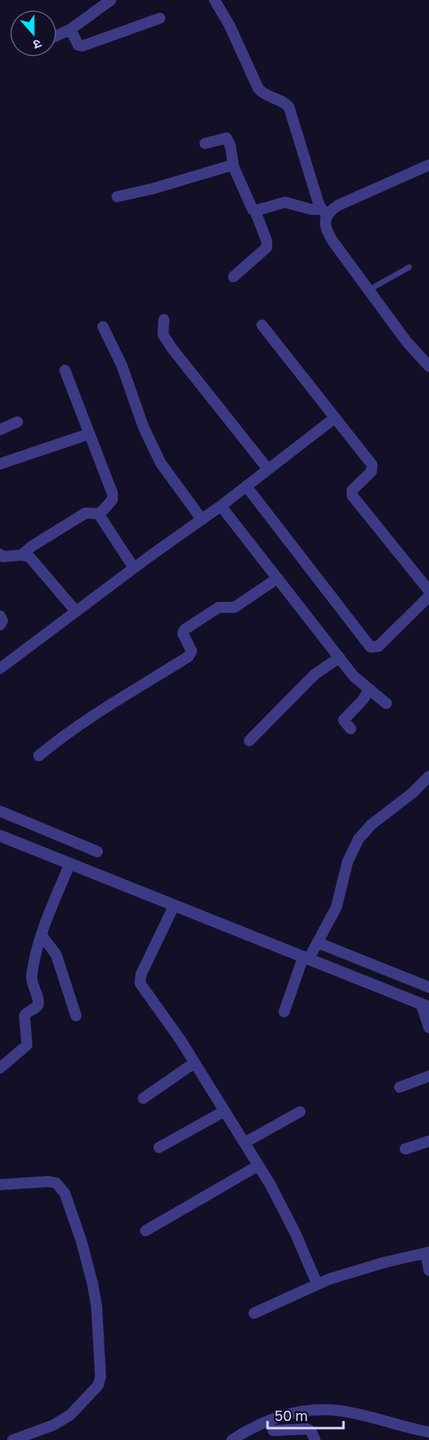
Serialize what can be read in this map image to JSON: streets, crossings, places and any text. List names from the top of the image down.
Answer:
{
  "scale_bar": "50 m",
  "north": "bottom"
}
